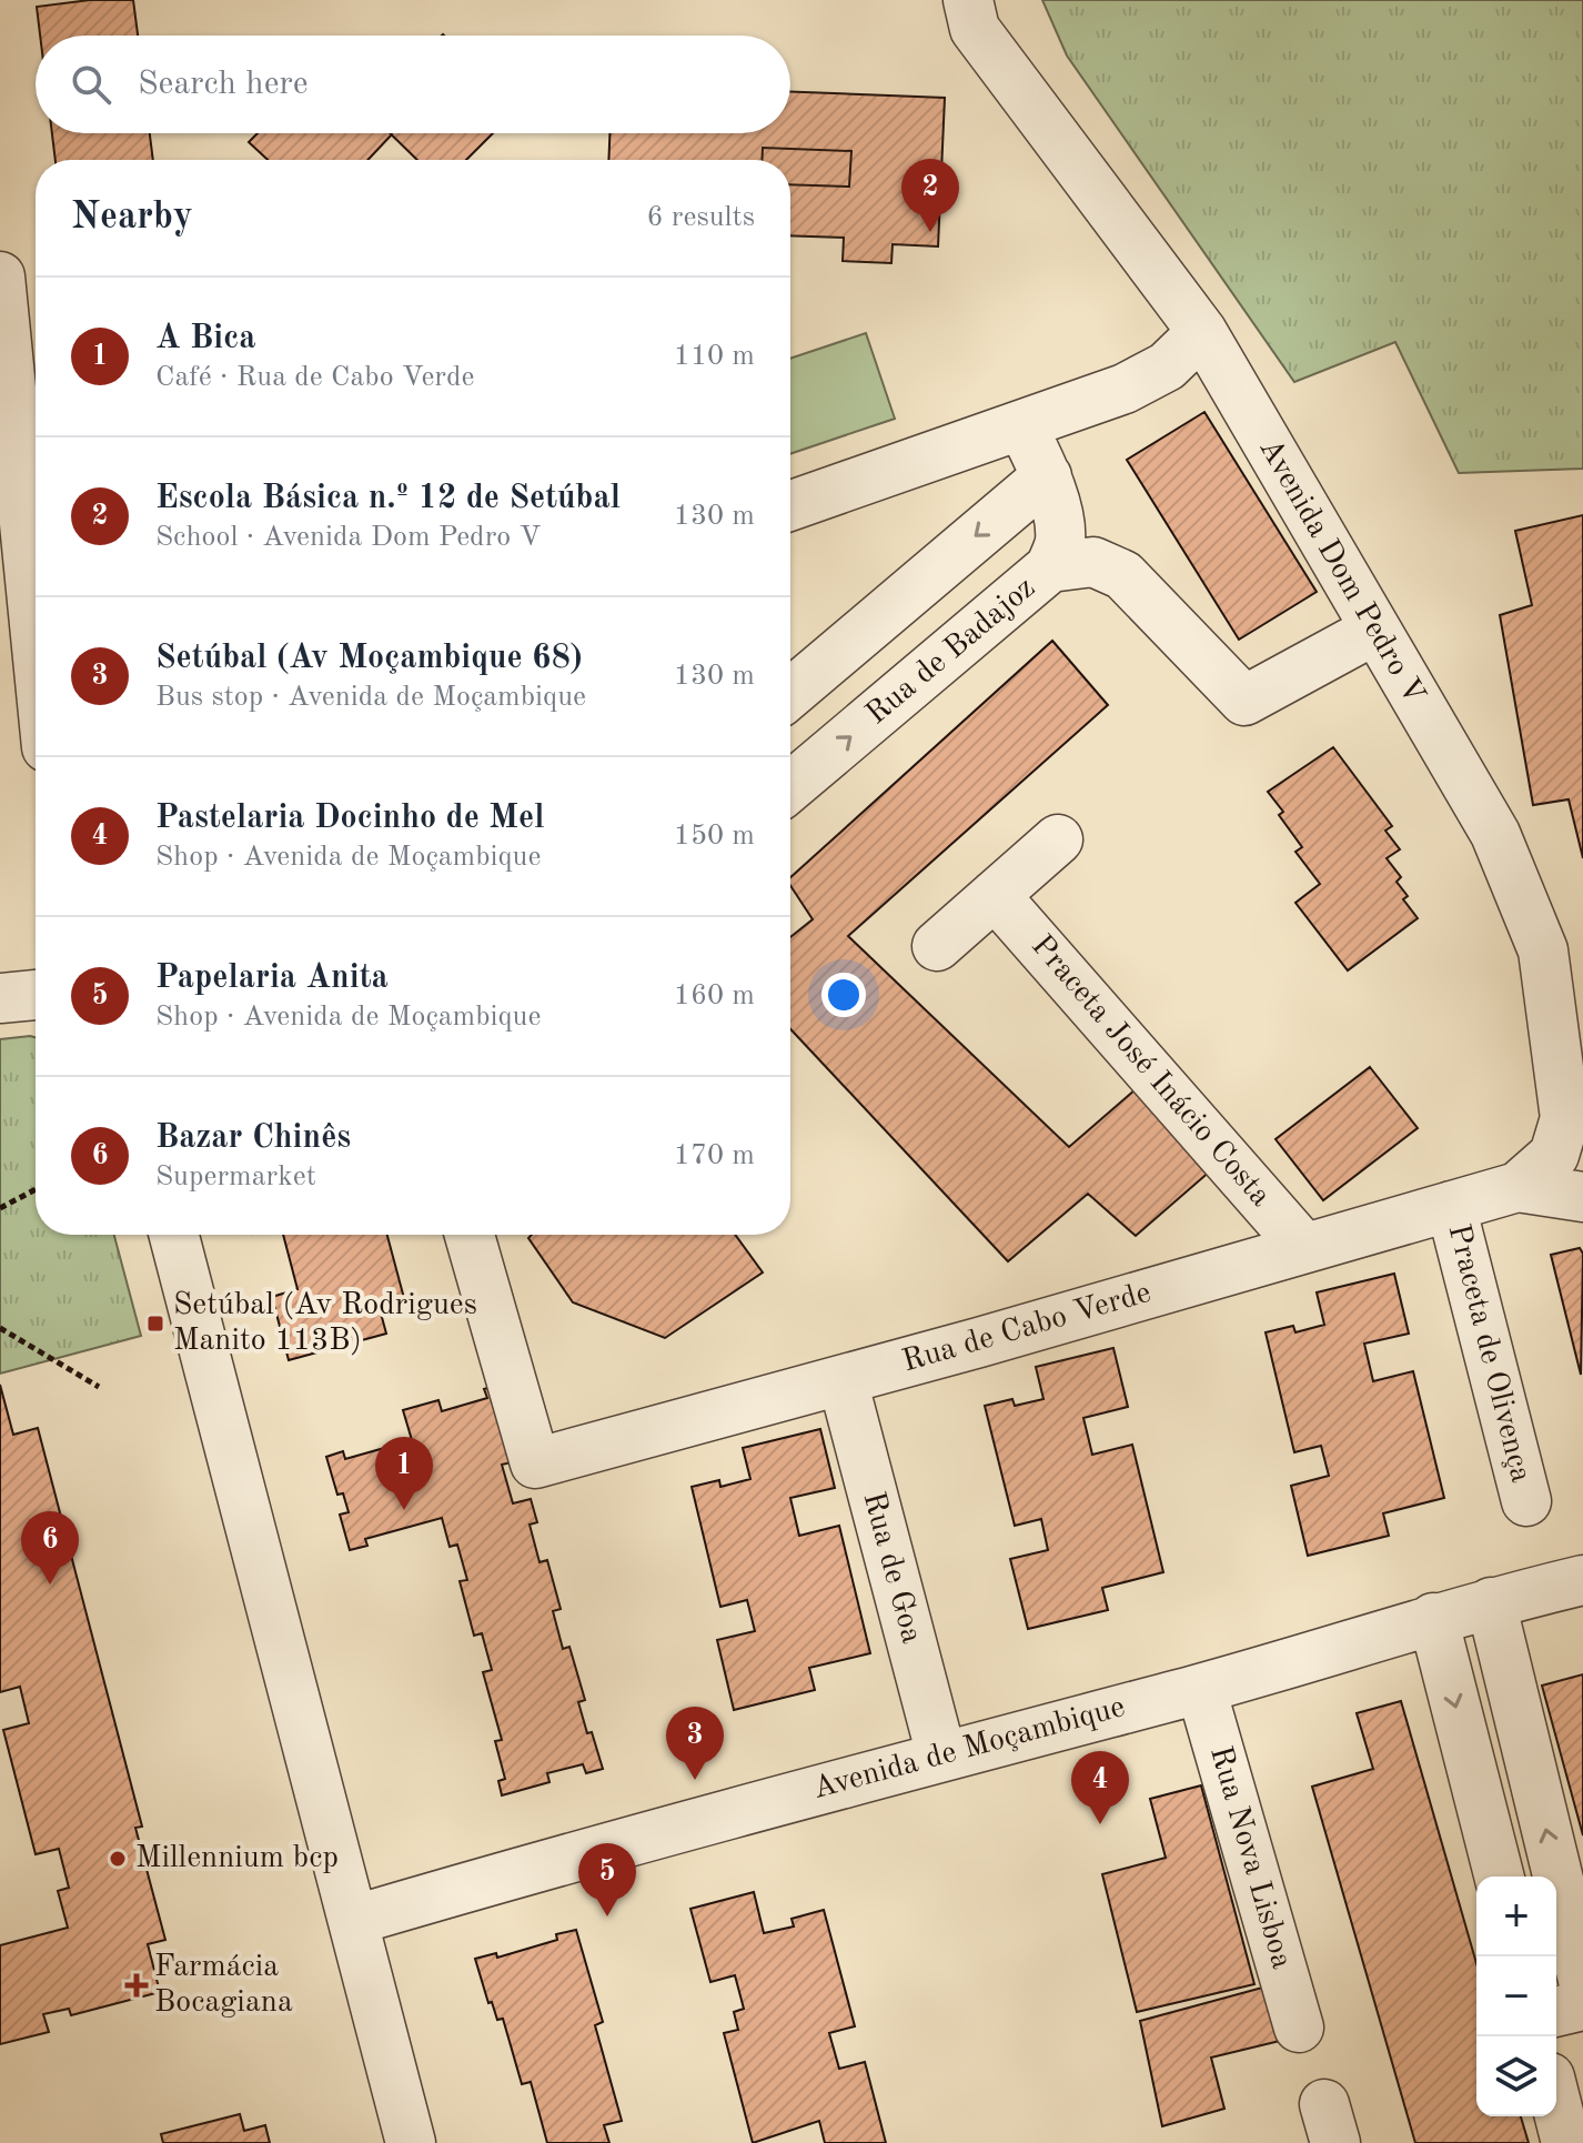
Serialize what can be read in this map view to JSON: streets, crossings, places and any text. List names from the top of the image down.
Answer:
{
  "streets": {
    "street": [
      "Avenida Dom Pedro V",
      "Rua de Badajoz",
      "Praceta José Inácio Costa",
      "Rua de Cabo Verde",
      "Praceta de Olivença",
      "Rua de Goa",
      "Avenida de Moçambique",
      "Rua Nova Lisboa"
    ]
  },
  "crossings": [
    ["Avenida Dom Pedro V", "Rua de Cabo Verde"],
    ["Praceta José Inácio Costa", "Rua de Cabo Verde"],
    ["Rua de Cabo Verde", "Praceta de Olivença"],
    ["Rua de Cabo Verde", "Rua de Goa"],
    ["Rua de Goa", "Avenida de Moçambique"],
    ["Avenida de Moçambique", "Rua Nova Lisboa"]
  ],
  "places": {
    "transit": ["Setúbal (Av Rodrigues Manito 113B)"],
    "other": ["Millennium bcp"],
    "health": ["Farmácia Bocagiana"]
  },
  "page": {
    "search": "Search here",
    "pins": [
      "2",
      "1",
      "6",
      "3",
      "4",
      "5"
    ],
    "heading": ["Nearby", "6 results"],
    "list": [
      {
        "mark": "1",
        "name": "A Bica",
        "note": "Café · Rua de Cabo Verde",
        "value": "110 m"
      },
      {
        "mark": "2",
        "name": "Escola Básica n.º 12 de Setúbal",
        "note": "School · Avenida Dom Pedro V",
        "value": "130 m"
      },
      {
        "mark": "3",
        "name": "Setúbal (Av Moçambique 68)",
        "note": "Bus stop · Avenida de Moçambique",
        "value": "130 m"
      },
      {
        "mark": "4",
        "name": "Pastelaria Docinho de Mel",
        "note": "Shop · Avenida de Moçambique",
        "value": "150 m"
      },
      {
        "mark": "5",
        "name": "Papelaria Anita",
        "note": "Shop · Avenida de Moçambique",
        "value": "160 m"
      },
      {
        "mark": "6",
        "name": "Bazar Chinês",
        "note": "Supermarket",
        "value": "170 m"
      }
    ],
    "map_buttons": ["+", "−"]
  }
}
